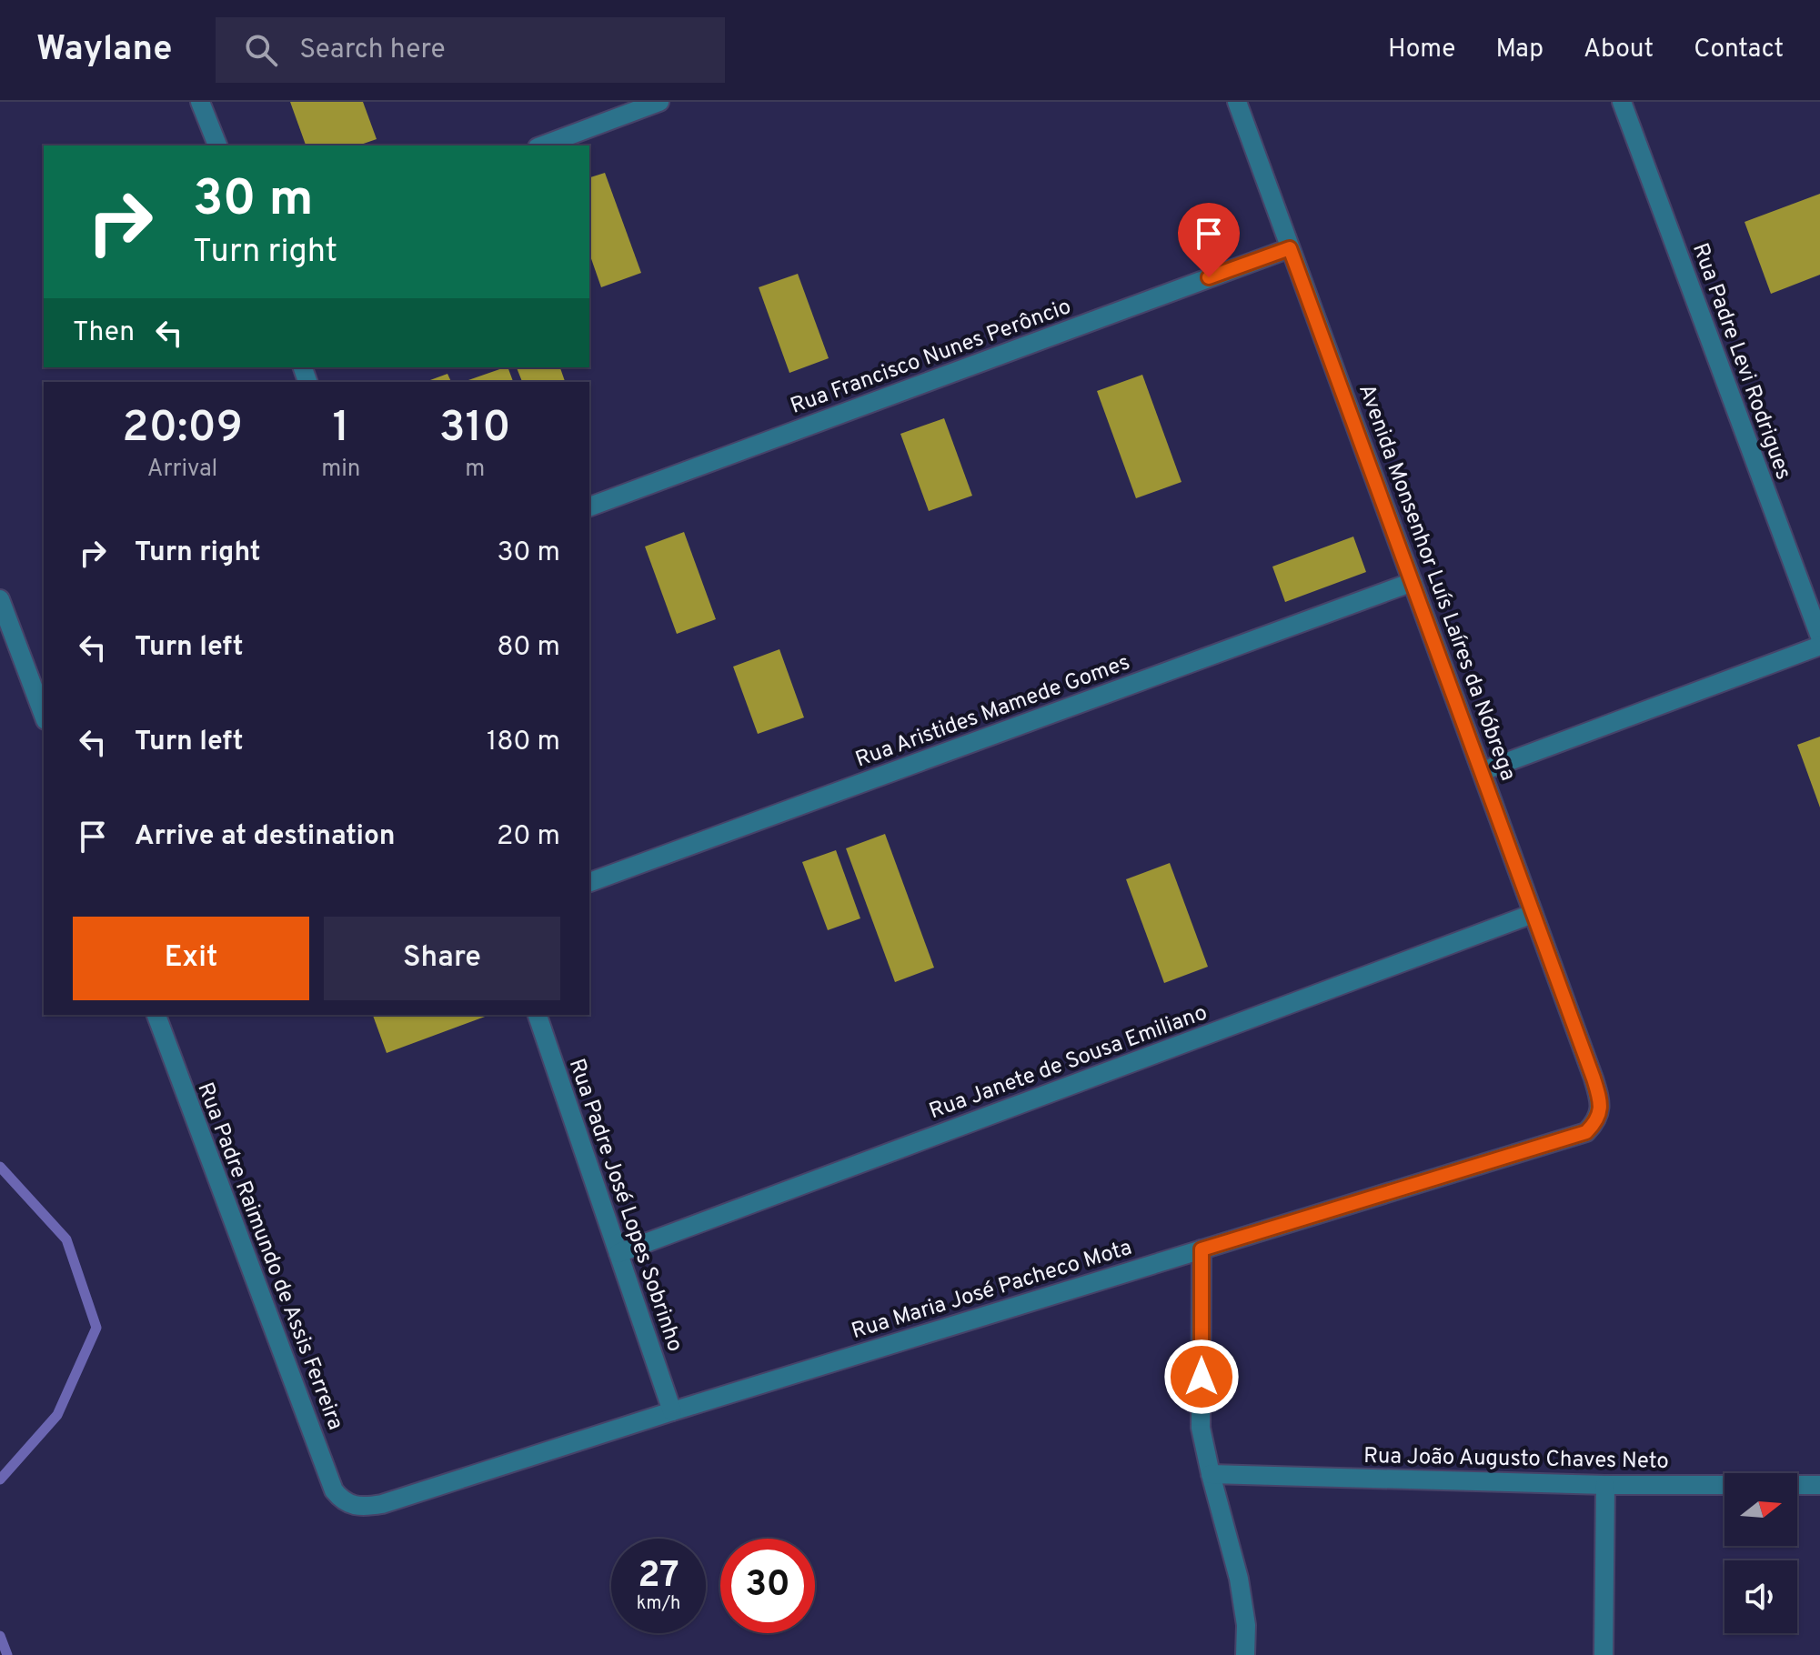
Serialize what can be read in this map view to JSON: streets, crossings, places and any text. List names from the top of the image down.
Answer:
{
  "streets": {
    "street": [
      "Rua Francisco Nunes Perôncio",
      "Rua Padre Levi Rodrigues",
      "Avenida Monsenhor Luís Laíres da Nóbrega",
      "Rua Aristides Mamede Gomes",
      "Rua Janete de Sousa Emiliano",
      "Rua Padre José Lopes Sobrinho",
      "Rua Padre Raimundo de Assis Ferreira",
      "Rua Maria José Pacheco Mota",
      "Rua João Augusto Chaves Neto"
    ]
  },
  "crossings": [
    ["Rua Francisco Nunes Perôncio", "Avenida Monsenhor Luís Laíres da Nóbrega"],
    ["Avenida Monsenhor Luís Laíres da Nóbrega", "Rua Aristides Mamede Gomes"],
    ["Avenida Monsenhor Luís Laíres da Nóbrega", "Rua Janete de Sousa Emiliano"],
    ["Avenida Monsenhor Luís Laíres da Nóbrega", "Rua Maria José Pacheco Mota"],
    ["Rua Janete de Sousa Emiliano", "Rua Padre José Lopes Sobrinho"],
    ["Rua Padre José Lopes Sobrinho", "Rua Maria José Pacheco Mota"],
    ["Rua Padre Raimundo de Assis Ferreira", "Rua Maria José Pacheco Mota"]
  ],
  "north": "right",
  "page": {
    "header": "Waylane",
    "search": "Search here",
    "nav": [
      "Home",
      "Map",
      "About",
      "Contact"
    ],
    "turn": ["30 m", "Turn right"],
    "then": "Then",
    "eta": [
      "20:09",
      "Arrival",
      "1",
      "min",
      "310",
      "m"
    ],
    "list": [
      {
        "name": "Turn right",
        "value": "30 m"
      },
      {
        "name": "Turn left",
        "value": "80 m"
      },
      {
        "name": "Turn left",
        "value": "180 m"
      },
      {
        "name": "Arrive at destination",
        "value": "20 m"
      }
    ],
    "buttons": ["Exit", "Share"],
    "speed": "27 km/h",
    "limit": "30"
  }
}
